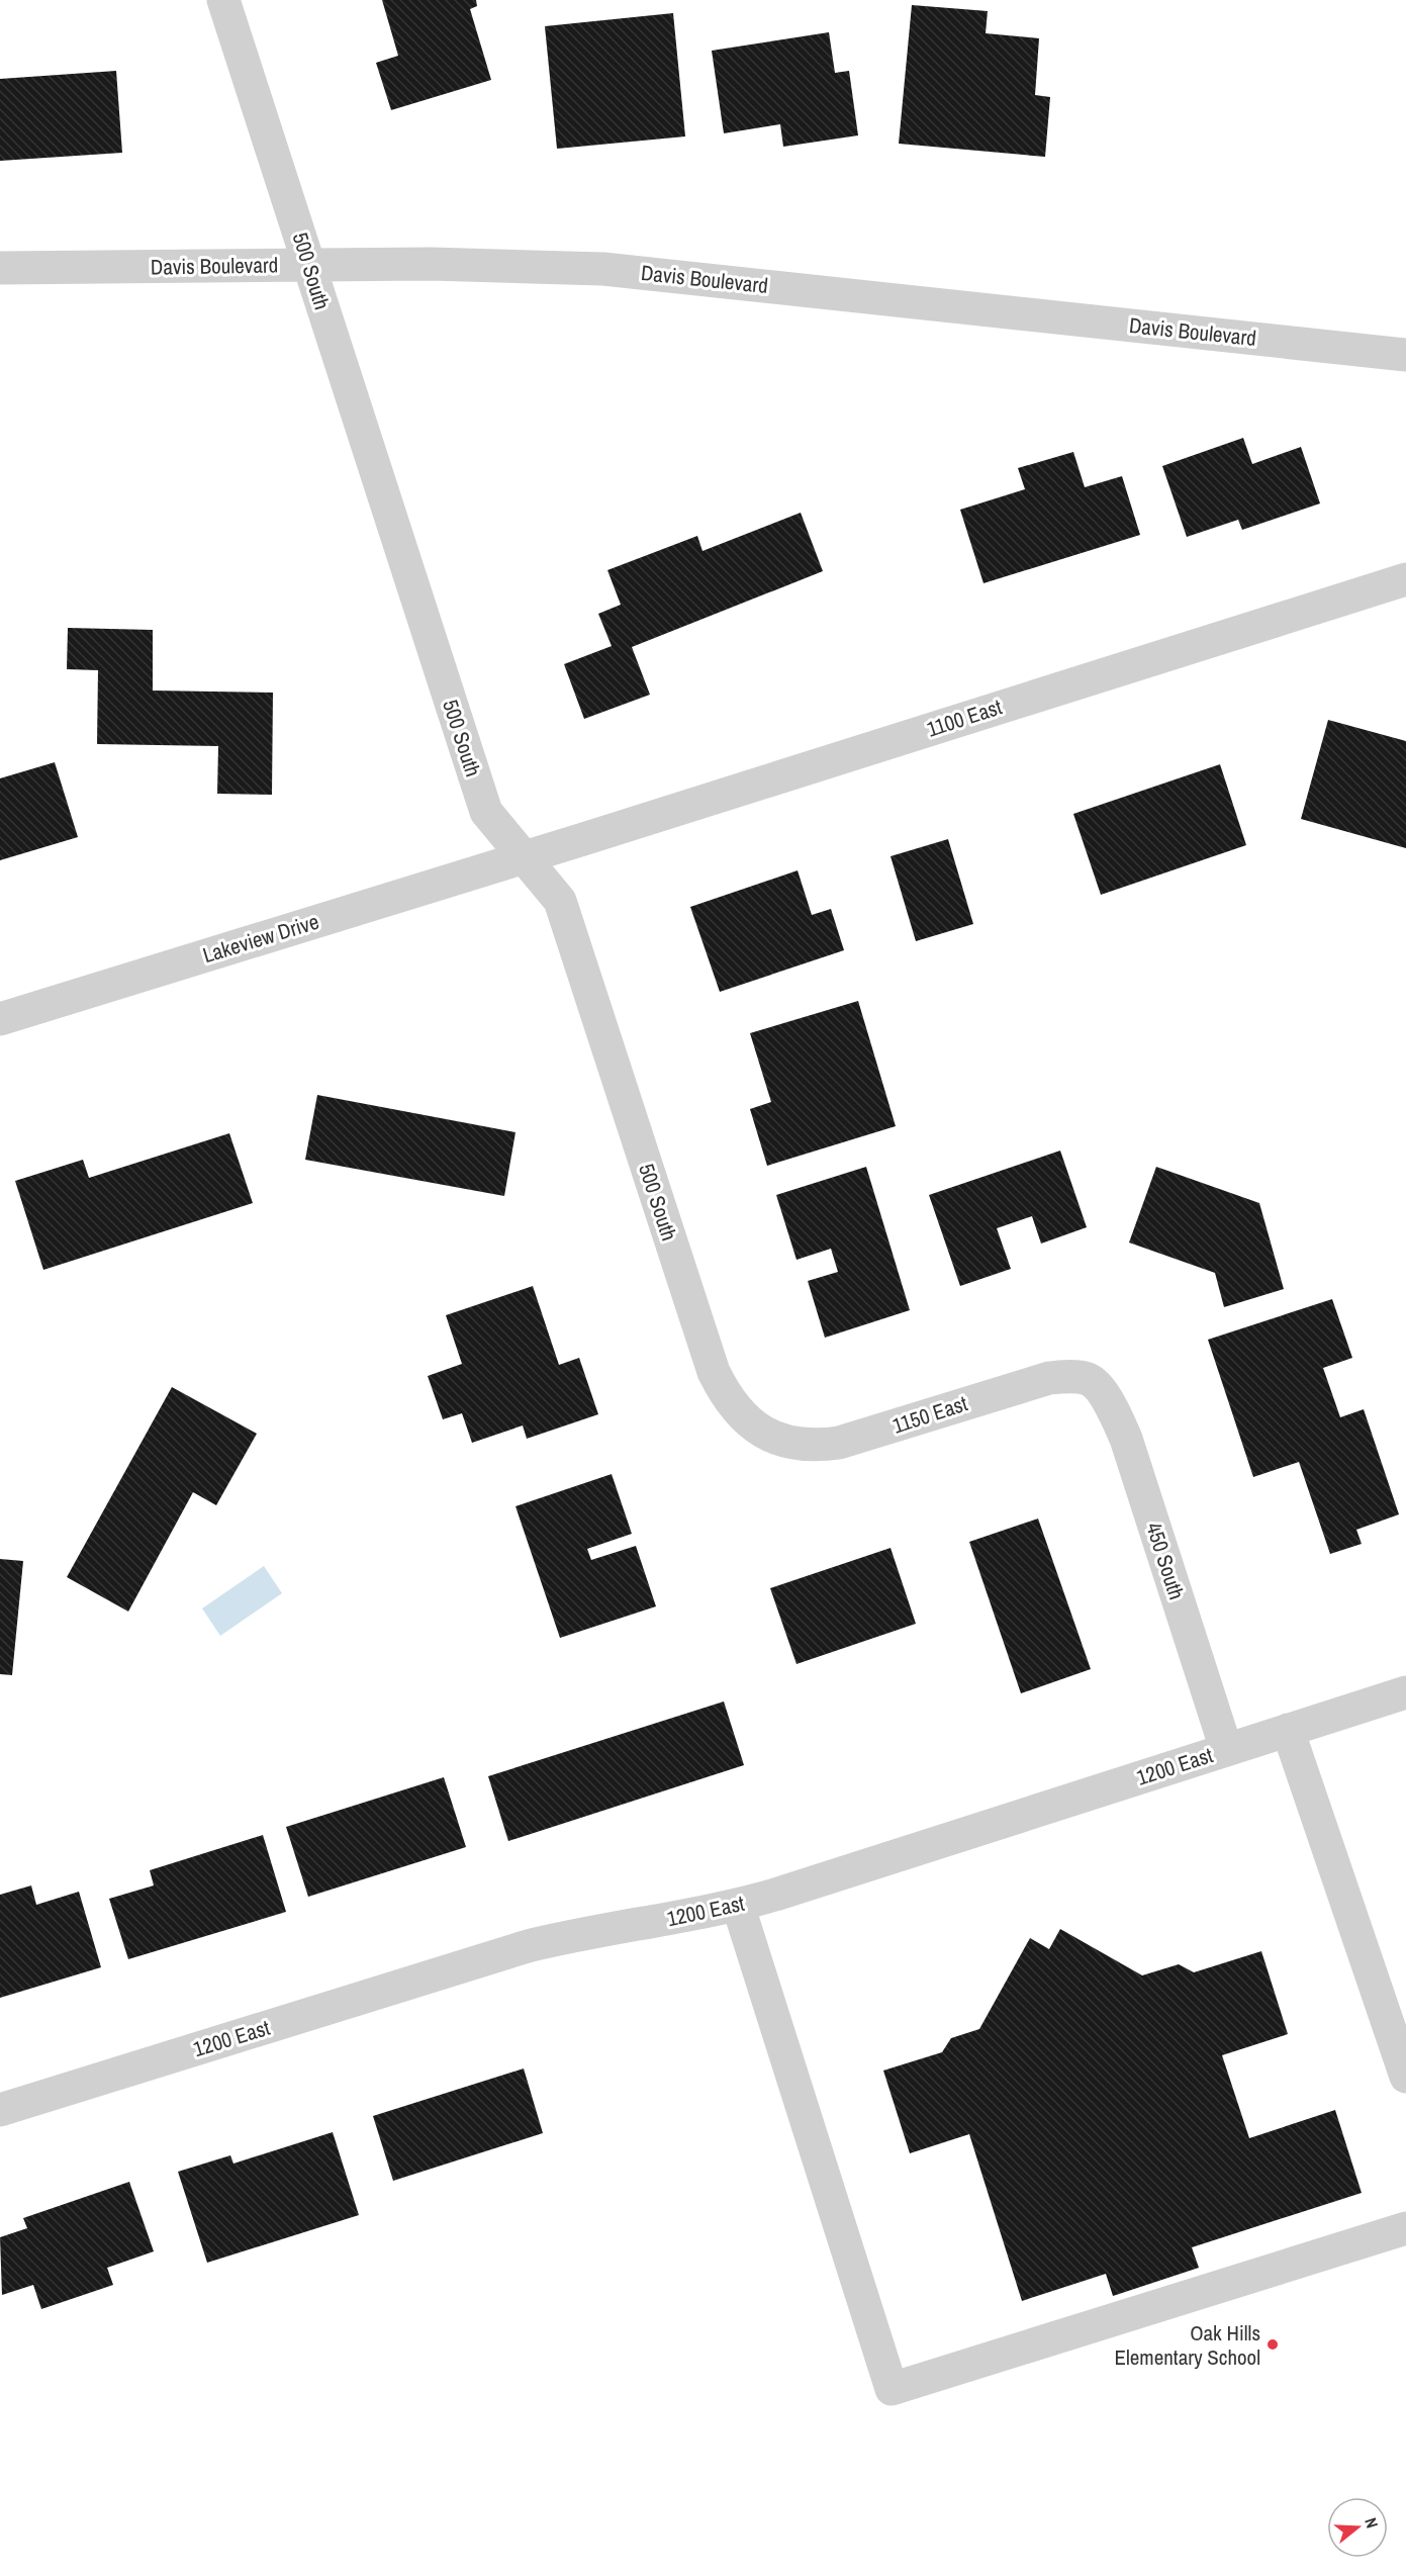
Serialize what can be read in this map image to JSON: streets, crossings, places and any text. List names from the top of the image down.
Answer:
{
  "streets": {
    "street": [
      "Davis Boulevard",
      "500 South",
      "1100 East",
      "Lakeview Drive",
      "1150 East",
      "450 South",
      "1200 East"
    ]
  },
  "crossings": [
    ["Davis Boulevard", "500 South"],
    ["500 South", "1100 East"],
    ["500 South", "Lakeview Drive"],
    ["500 South", "1150 East"],
    ["1100 East", "Lakeview Drive"],
    ["1150 East", "450 South"],
    ["450 South", "1200 East"]
  ],
  "places": ["Oak Hills Elementary School"],
  "north": "right"
}
